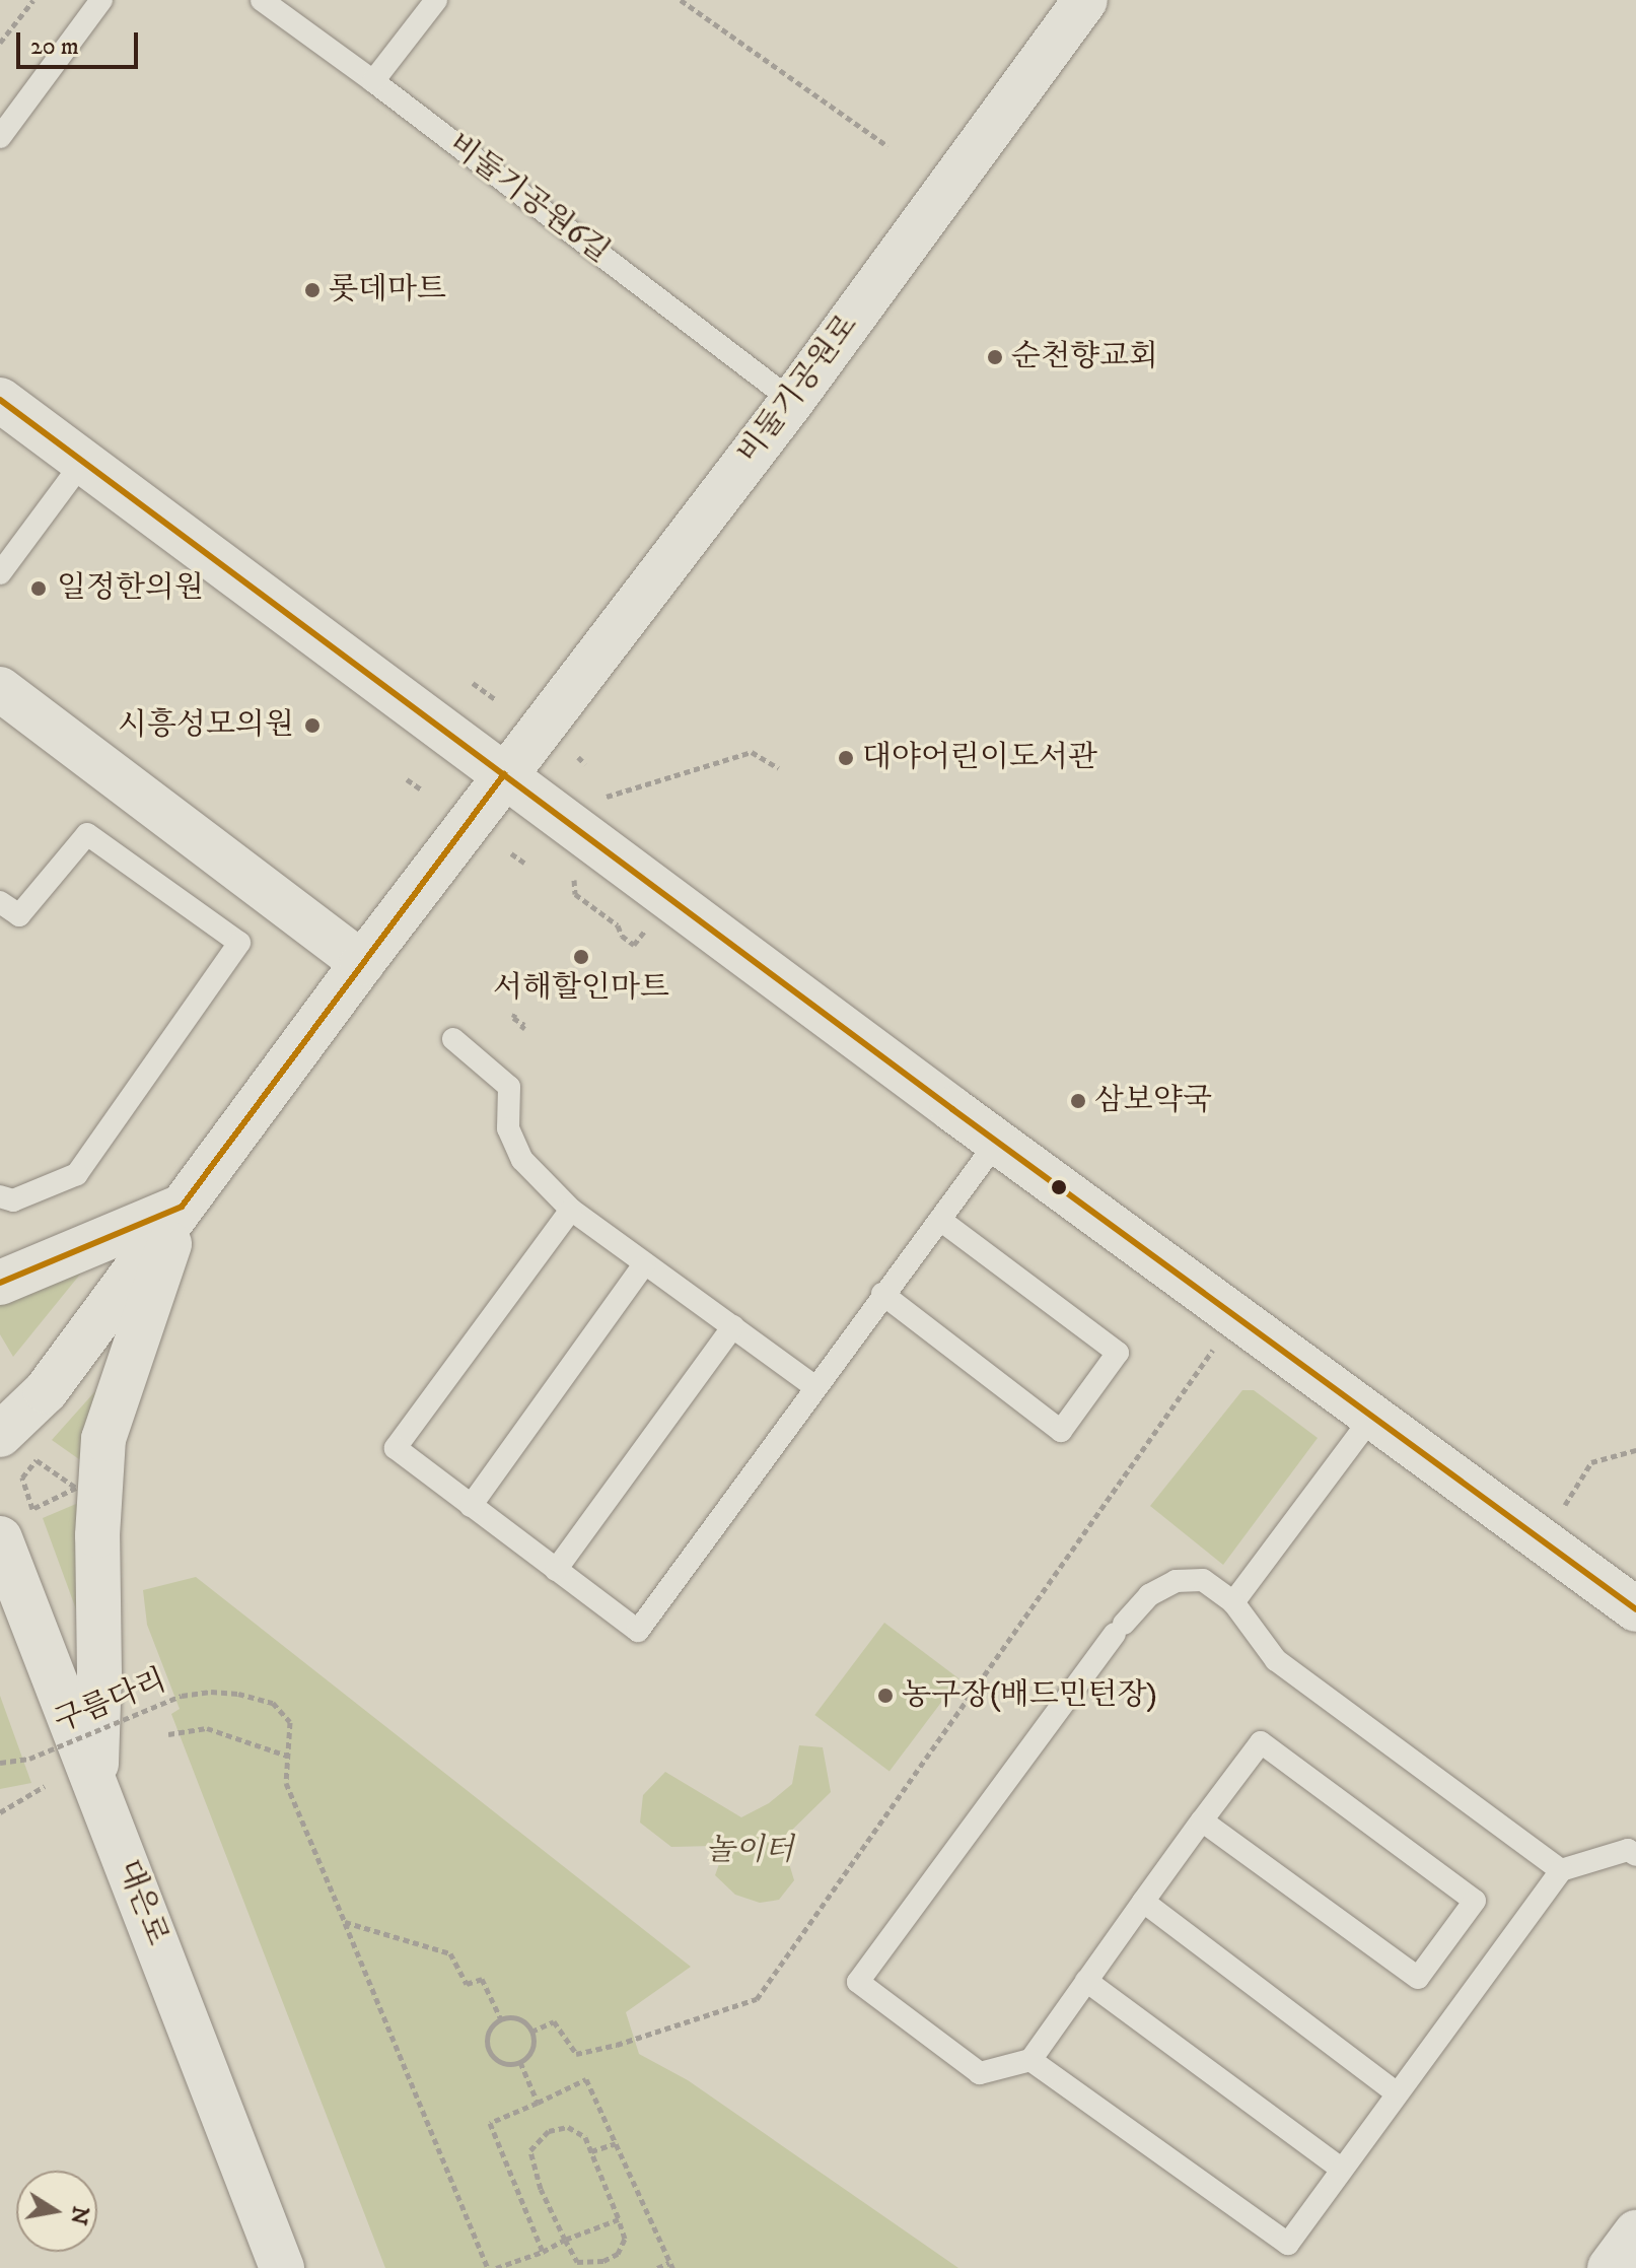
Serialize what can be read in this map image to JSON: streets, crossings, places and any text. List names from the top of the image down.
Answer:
{
  "streets": {
    "street": ["비둘기공원로", "대은로"],
    "lane": ["비둘기공원6길"],
    "path": ["구름다리"]
  },
  "crossings": [
    ["비둘기공원6길", "비둘기공원로"]
  ],
  "parks": ["놀이터"],
  "places": [
    "롯데마트",
    "순천향교회",
    "일정한의원",
    "시흥성모의원",
    "대야어린이도서관",
    "서해할인마트",
    "삼보약국",
    "농구장(배드민턴장)"
  ],
  "scale_bar": "20 m",
  "north": "right"
}
